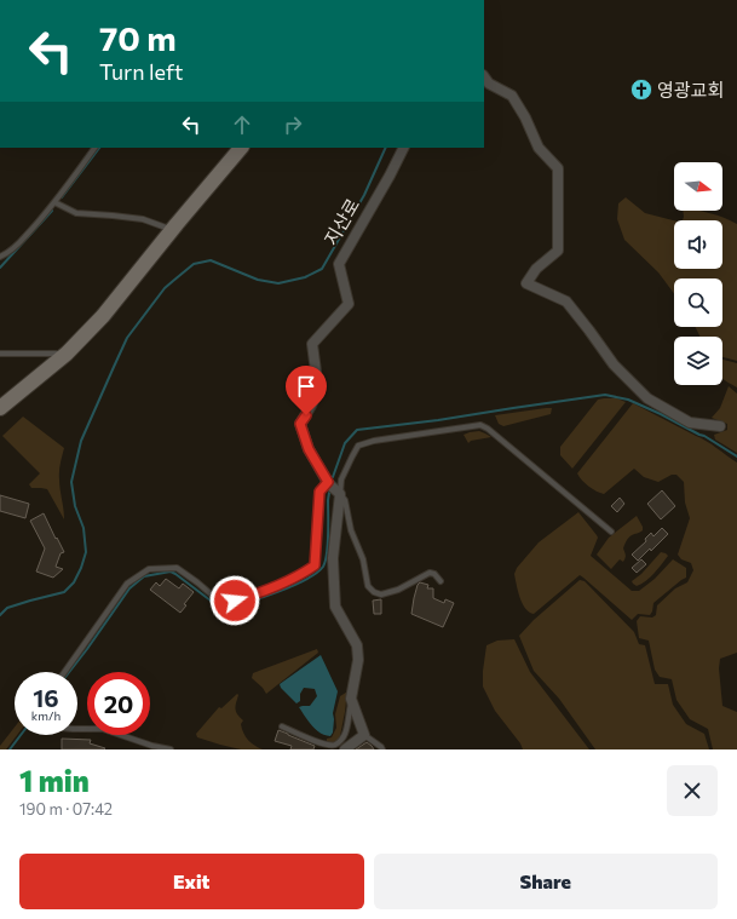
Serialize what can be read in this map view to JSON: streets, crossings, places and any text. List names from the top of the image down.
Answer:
{
  "streets": {
    "street": ["지산로"]
  },
  "places": {
    "church": ["영광교회"]
  },
  "north": "right",
  "page": {
    "turn": ["70 m", "Turn left"],
    "speed": "16 km/h",
    "limit": "20",
    "heading": ["1 min", "190 m · 07:42"],
    "buttons": ["Exit", "Share"]
  }
}
